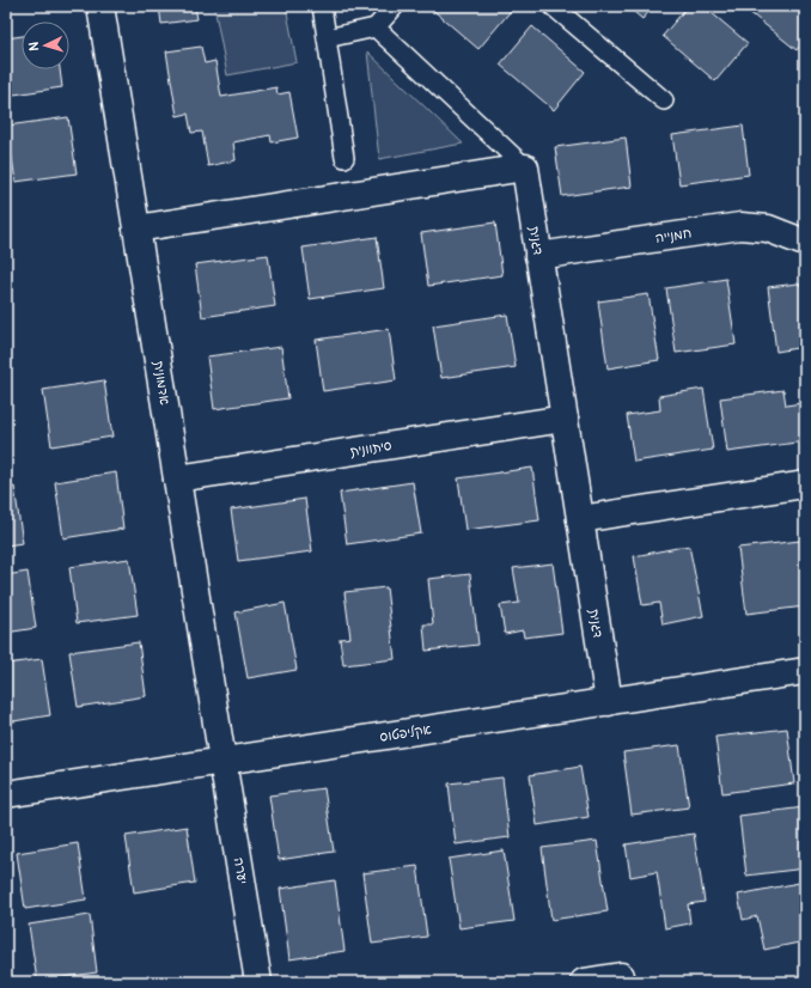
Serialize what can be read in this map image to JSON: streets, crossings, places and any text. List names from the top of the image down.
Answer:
{
  "streets": {
    "street": [
      "חמנייה",
      "דגנית",
      "אדמונית",
      "סיתוונית",
      "אקליפטוס",
      "יערה"
    ]
  },
  "crossings": [
    ["חמנייה", "דגנית"],
    ["דגנית", "סיתוונית"],
    ["דגנית", "אקליפטוס"],
    ["אדמונית", "סיתוונית"],
    ["אדמונית", "אקליפטוס"],
    ["אדמונית", "יערה"],
    ["אקליפטוס", "יערה"]
  ],
  "north": "left"
}
